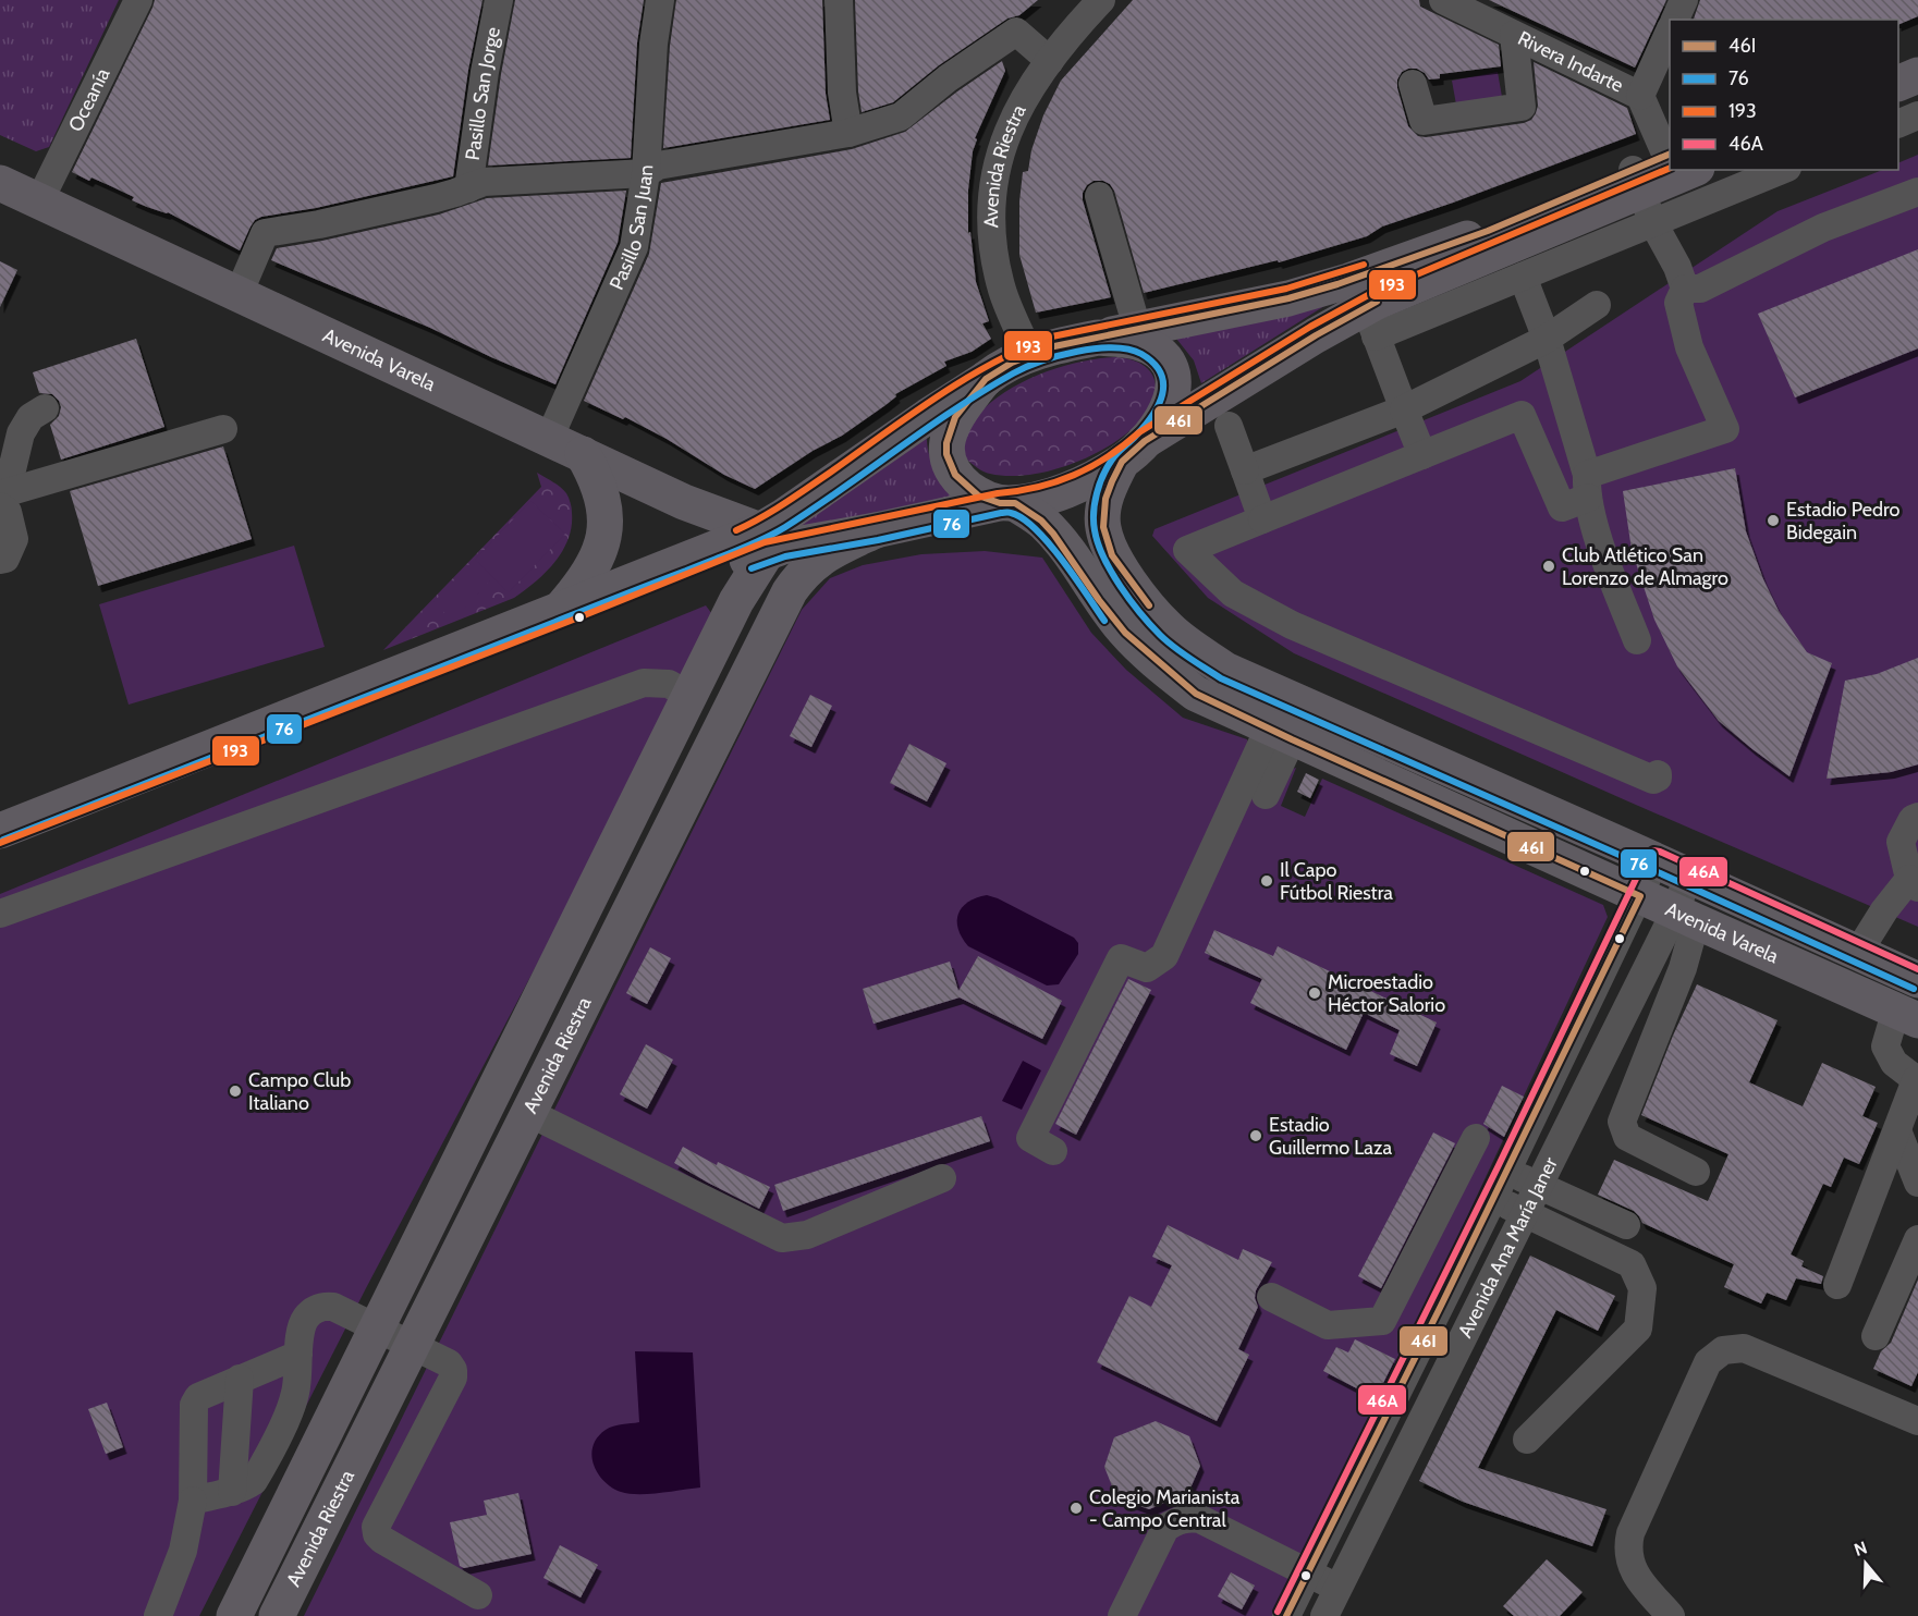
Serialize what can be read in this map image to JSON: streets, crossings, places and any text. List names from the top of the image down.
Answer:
{
  "streets": {
    "main road": ["Avenida Riestra", "Avenida Varela"],
    "street": [
      "Rivera Indarte",
      "Pasillo San Jorge",
      "Oceanía",
      "Pasillo San Juan",
      "Avenida Ana María Janer"
    ]
  },
  "crossings": [
    ["Oceanía", "Avenida Varela"],
    ["Avenida Riestra", "Avenida Varela"],
    ["Pasillo San Juan", "Avenida Varela"],
    ["Avenida Varela", "Avenida Ana María Janer"]
  ],
  "places": [
    "Estadio Pedro Bidegain",
    "Club Atlético San Lorenzo de Almagro",
    "Il Capo Fútbol Riestra",
    "Microestadio Héctor Salorio",
    "Campo Club Italiano",
    "Estadio Guillermo Laza",
    "Colegio Marianista - Campo Central"
  ],
  "lines": [
    "transit line 46I",
    "transit line 193",
    "transit line 76",
    "transit line 46A"
  ],
  "legend": [
    "46I",
    "76",
    "193",
    "46A"
  ],
  "north": "top"
}
